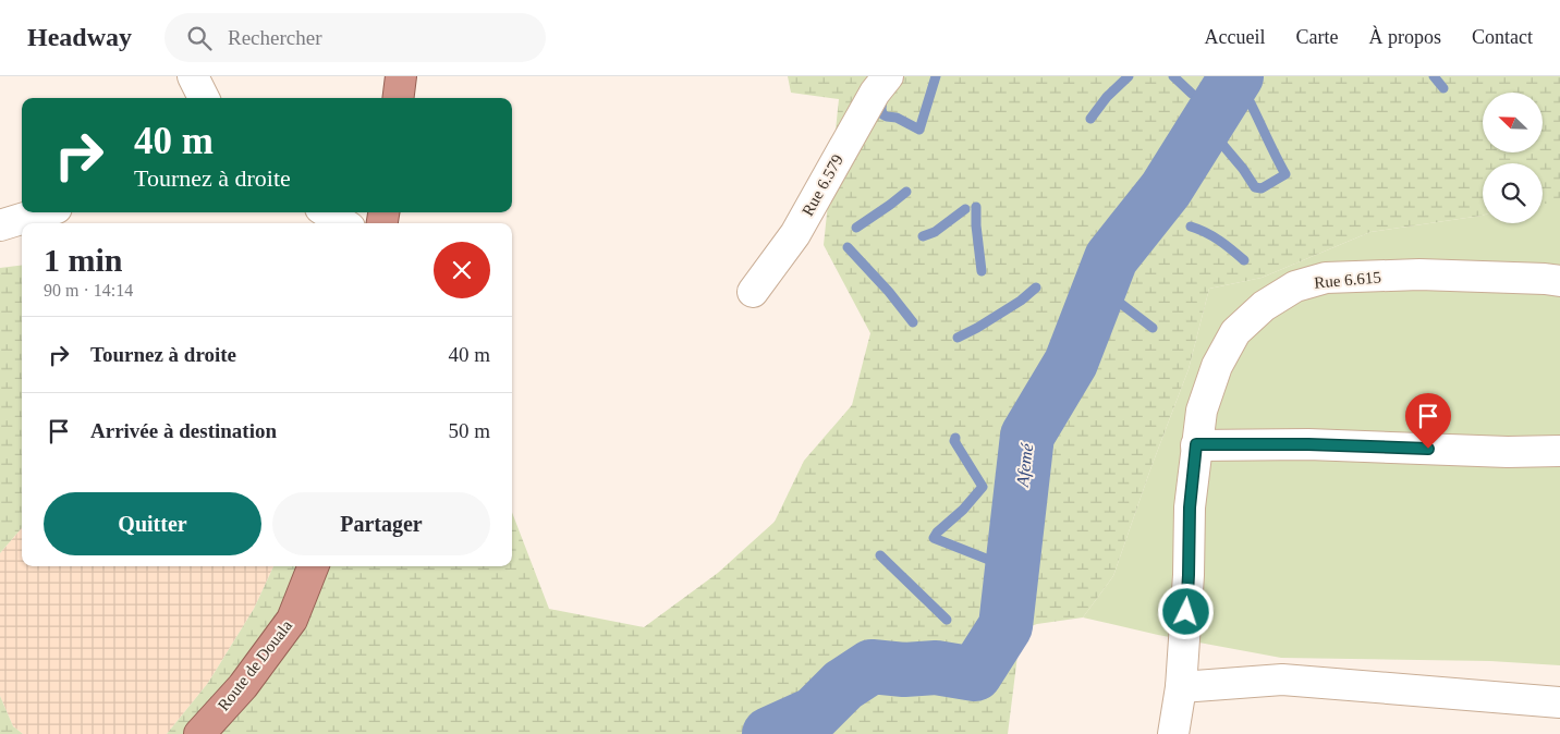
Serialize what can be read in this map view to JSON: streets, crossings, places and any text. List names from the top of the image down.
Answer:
{
  "streets": {
    "highway": ["Route de Douala"],
    "street": ["Rue 6.579", "Rue 6.615"]
  },
  "water": ["Afemé"],
  "north": "top left",
  "page": {
    "header": "Headway",
    "search": "Rechercher",
    "nav": [
      "Accueil",
      "Carte",
      "À propos",
      "Contact"
    ],
    "turn": ["40 m", "Tournez à droite"],
    "heading": ["1 min", "90 m · 14:14"],
    "list": [
      {
        "name": "Tournez à droite",
        "value": "40 m"
      },
      {
        "name": "Arrivée à destination",
        "value": "50 m"
      }
    ],
    "buttons": ["Quitter", "Partager"]
  }
}
